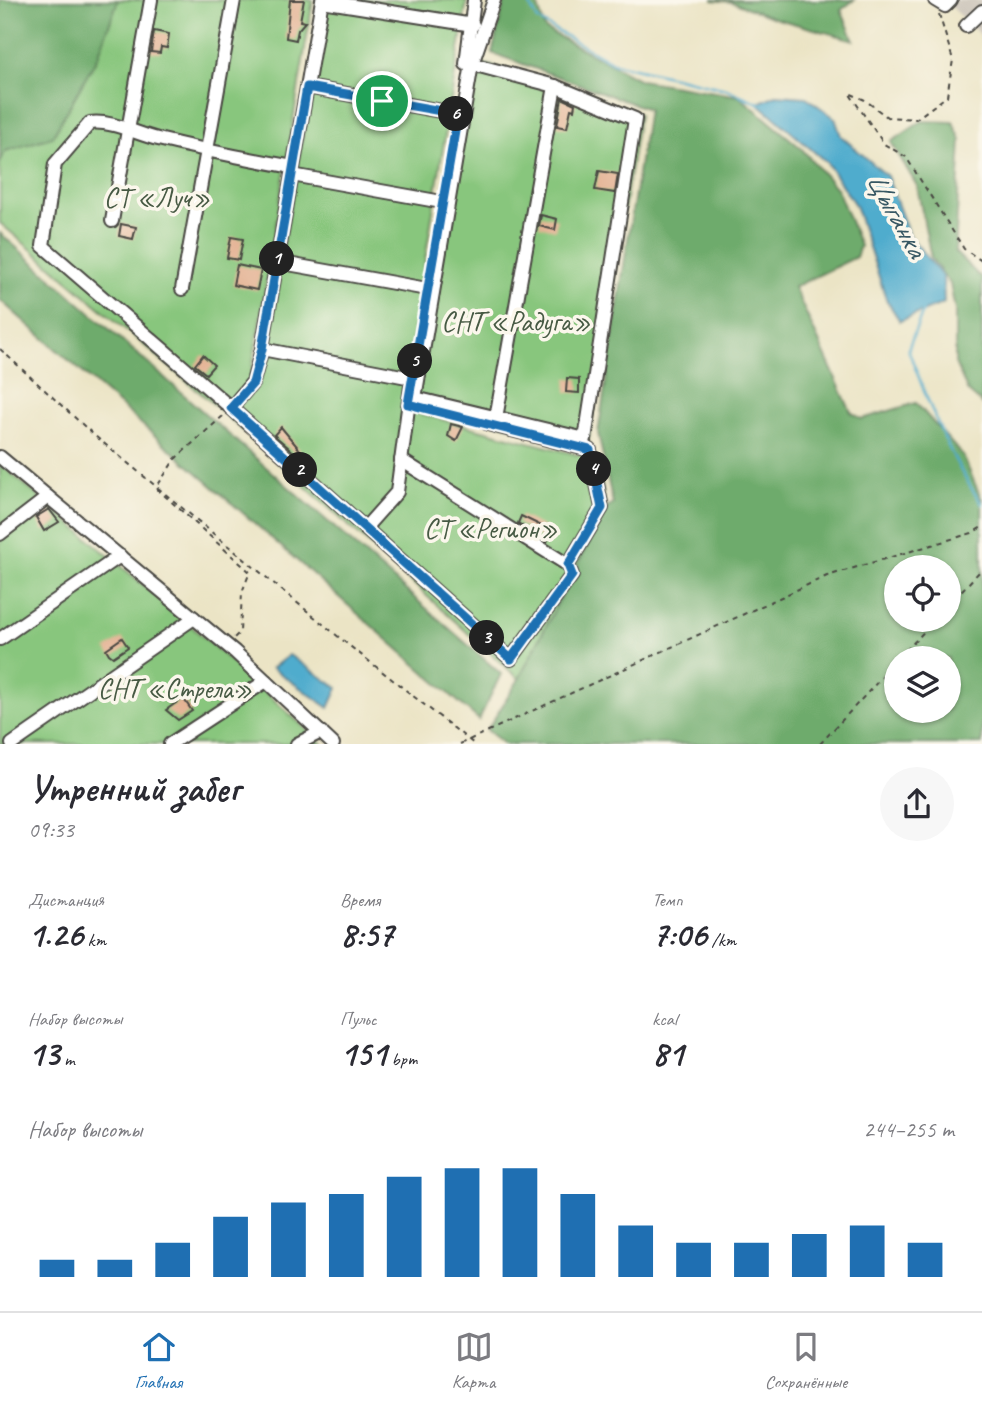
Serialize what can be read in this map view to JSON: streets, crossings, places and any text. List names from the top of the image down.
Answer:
{
  "water": ["Цыганка"],
  "parks": [
    "СТ «Луч»",
    "СНТ «Радуга»",
    "СТ «Регион»",
    "СНТ «Стрела»"
  ],
  "page": {
    "pins": [
      "6",
      "1",
      "5",
      "4",
      "2",
      "3"
    ],
    "heading": ["Утренний забег", "09:33"],
    "stats": [
      ["Дистанция", "1.26 km"],
      ["Время", "8:57"],
      ["Темп", "7:06 /km"],
      ["Набор высоты", "13 m"],
      ["Пульс", "151 bpm"],
      ["kcal", "81"]
    ],
    "chart": ["Набор высоты", "244–255 m"],
    "tabs": ["Главная", "Карта", "Сохранённые"]
  }
}
